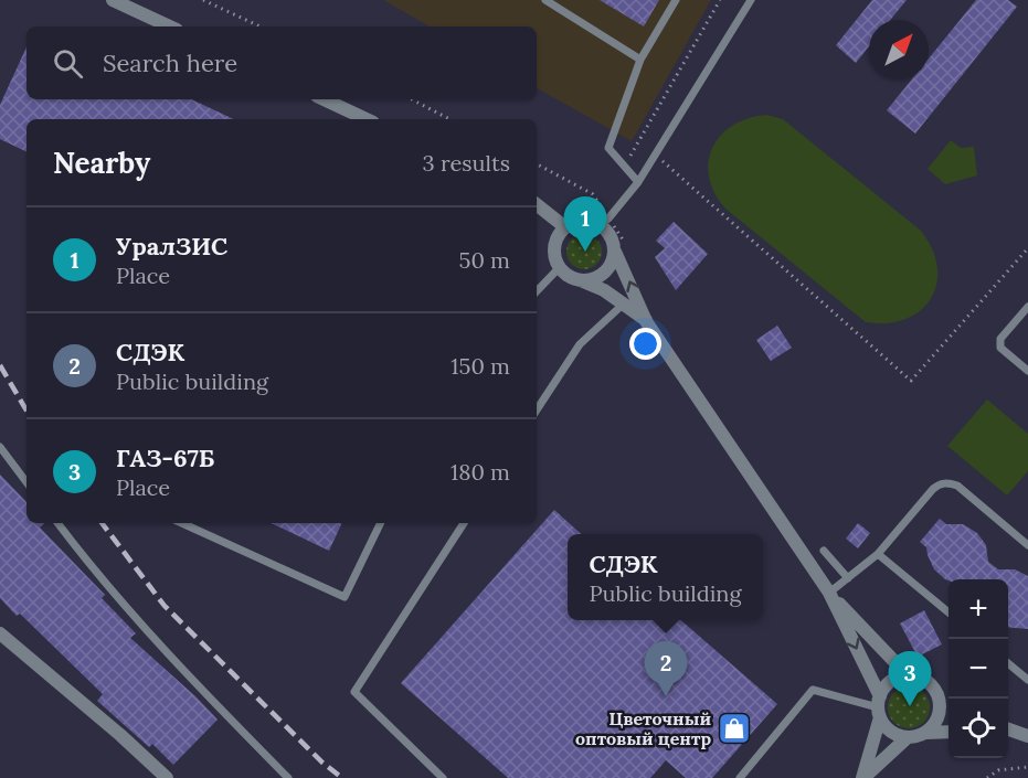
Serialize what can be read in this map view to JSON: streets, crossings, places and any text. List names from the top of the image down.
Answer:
{
  "places": {
    "shop": ["Цветочный оптовый центр"]
  },
  "north": "top right",
  "page": {
    "search": "Search here",
    "heading": ["Nearby", "3 results"],
    "pins": ["1", "2", "3"],
    "list": [
      {
        "mark": "1",
        "name": "УралЗИС",
        "note": "Place",
        "value": "50 m"
      },
      {
        "mark": "2",
        "name": "СДЭК",
        "note": "Public building",
        "value": "150 m"
      },
      {
        "mark": "3",
        "name": "ГАЗ-67Б",
        "note": "Place",
        "value": "180 m"
      }
    ],
    "popup": ["СДЭК", "Public building"],
    "map_buttons": ["+", "−"]
  }
}
